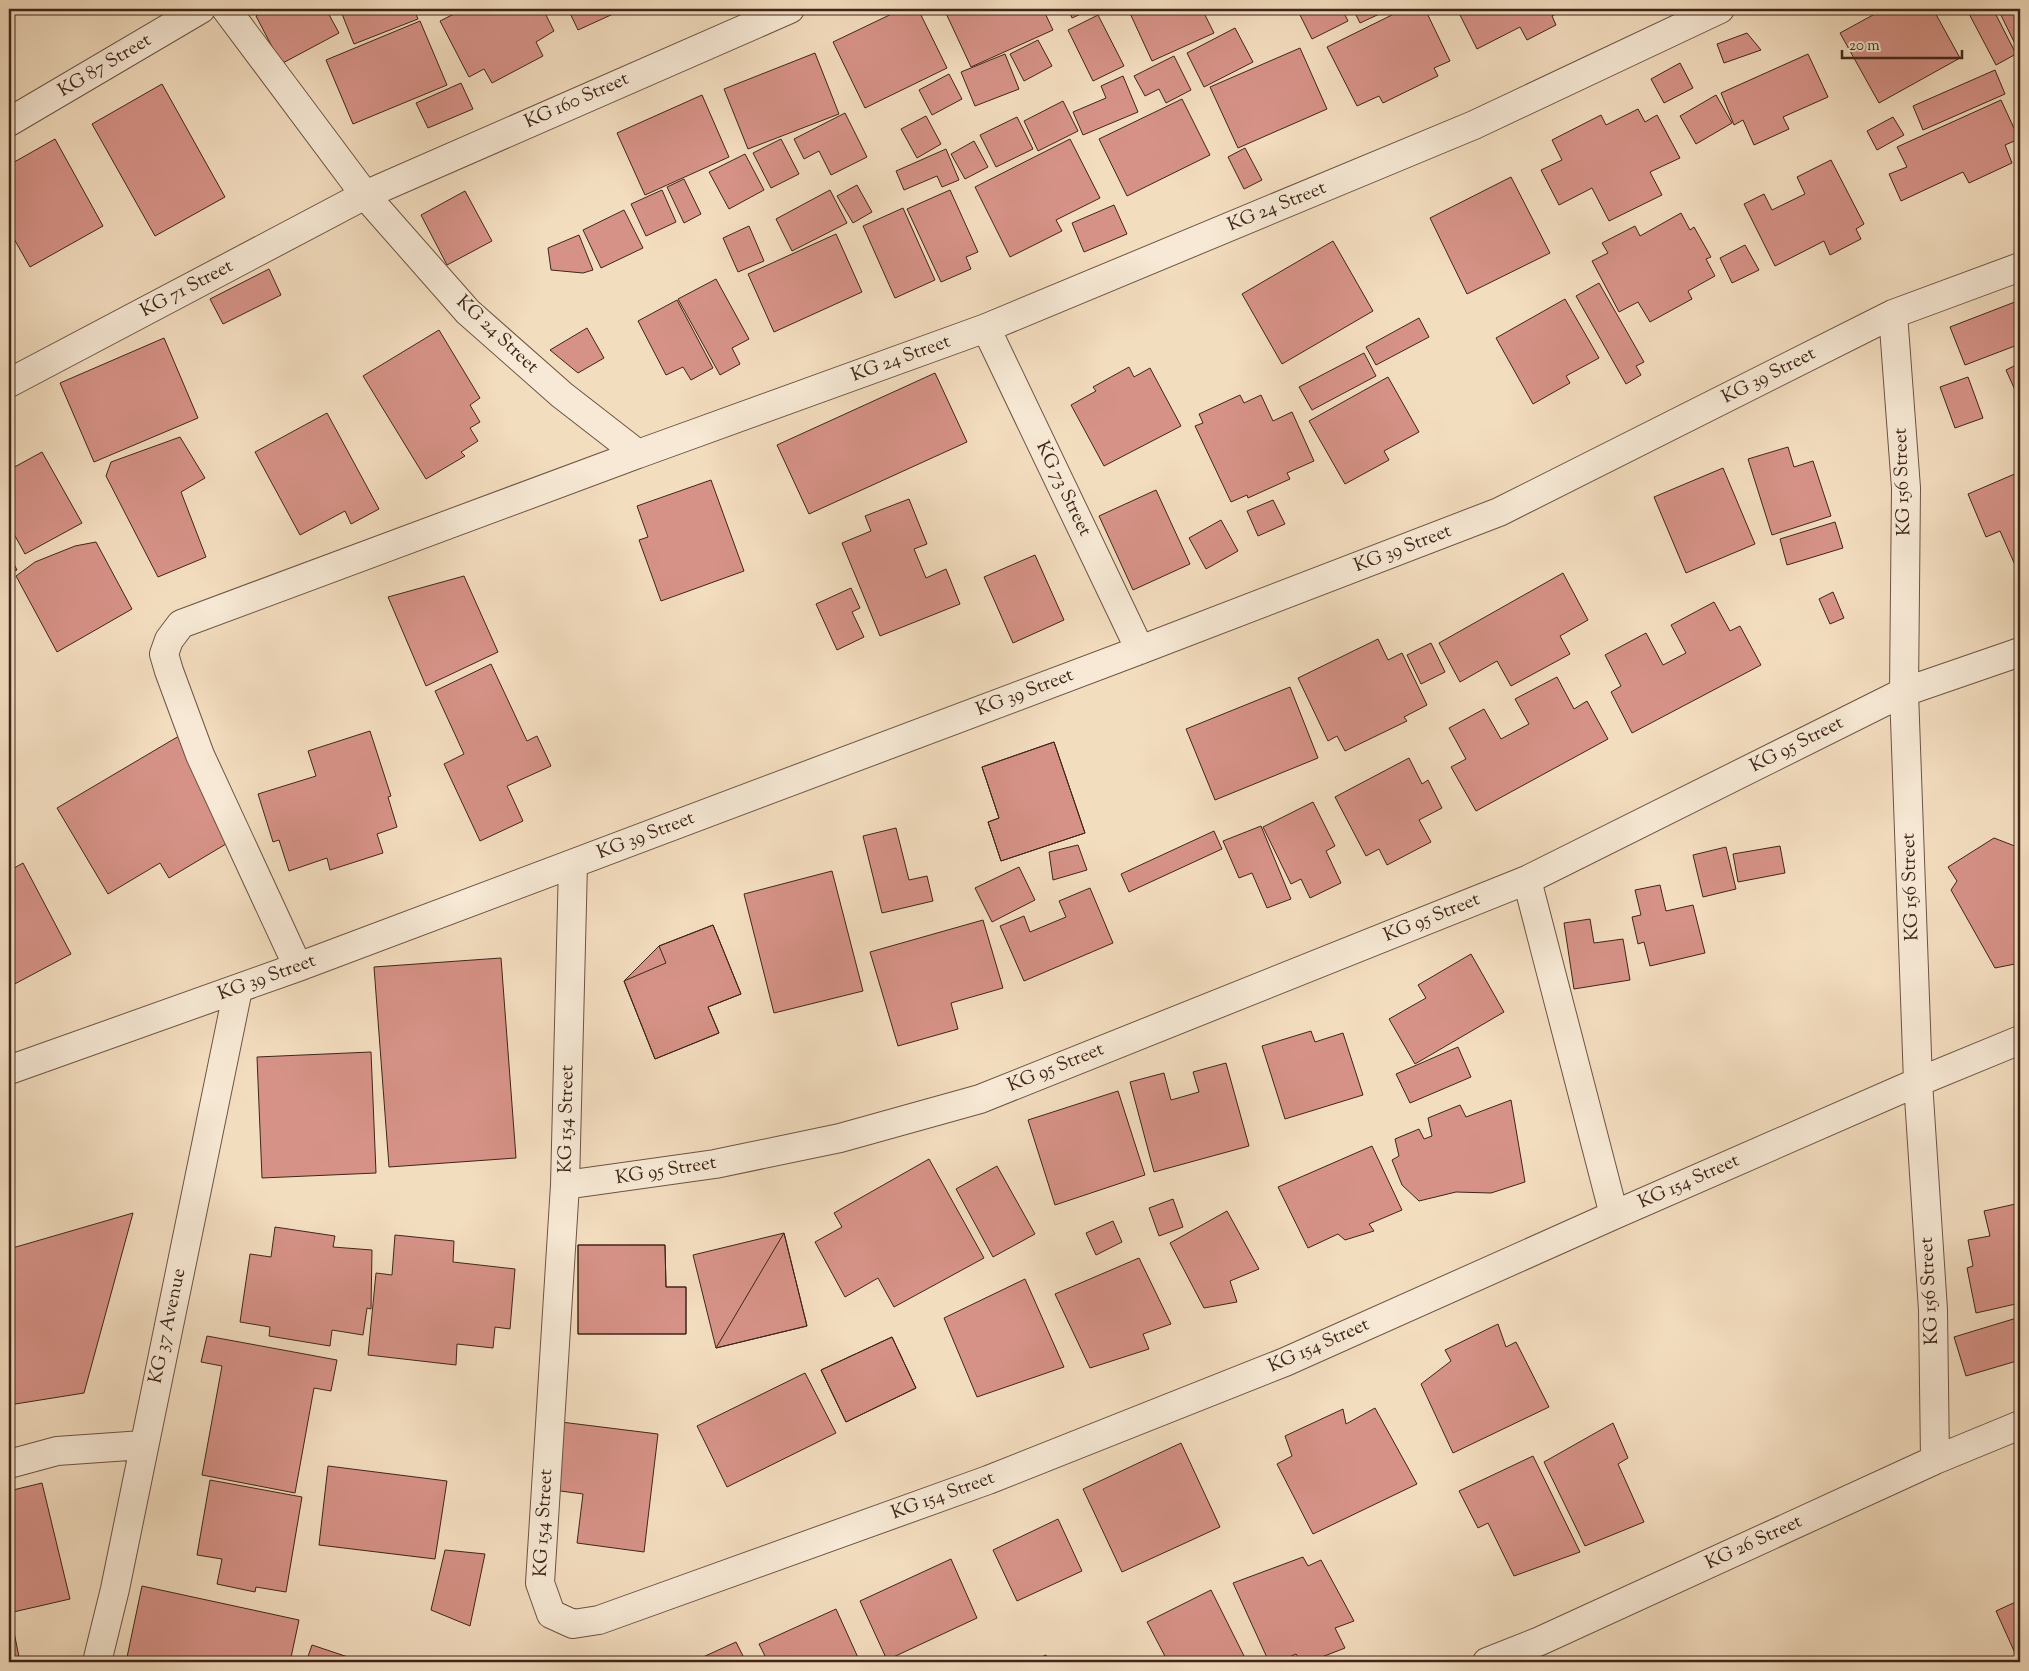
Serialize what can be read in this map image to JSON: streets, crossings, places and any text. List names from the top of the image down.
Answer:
{
  "streets": {
    "street": [
      "KG 87 Street",
      "KG 160 Street",
      "KG 24 Street",
      "KG 71 Street",
      "KG 39 Street",
      "KG 156 Street",
      "KG 73 Street",
      "KG 95 Street",
      "KG 154 Street",
      "KG 37 Avenue",
      "KG 26 Street"
    ]
  },
  "crossings": [
    ["KG 160 Street", "KG 24 Street"],
    ["KG 160 Street", "KG 71 Street"],
    ["KG 24 Street", "KG 71 Street"],
    ["KG 24 Street", "KG 73 Street"],
    ["KG 39 Street", "KG 156 Street"],
    ["KG 39 Street", "KG 73 Street"],
    ["KG 39 Street", "KG 154 Street"],
    ["KG 39 Street", "KG 37 Avenue"],
    ["KG 156 Street", "KG 95 Street"],
    ["KG 156 Street", "KG 154 Street"],
    ["KG 156 Street", "KG 26 Street"],
    ["KG 95 Street", "KG 154 Street"]
  ],
  "scale_bar": "20 m"
}
